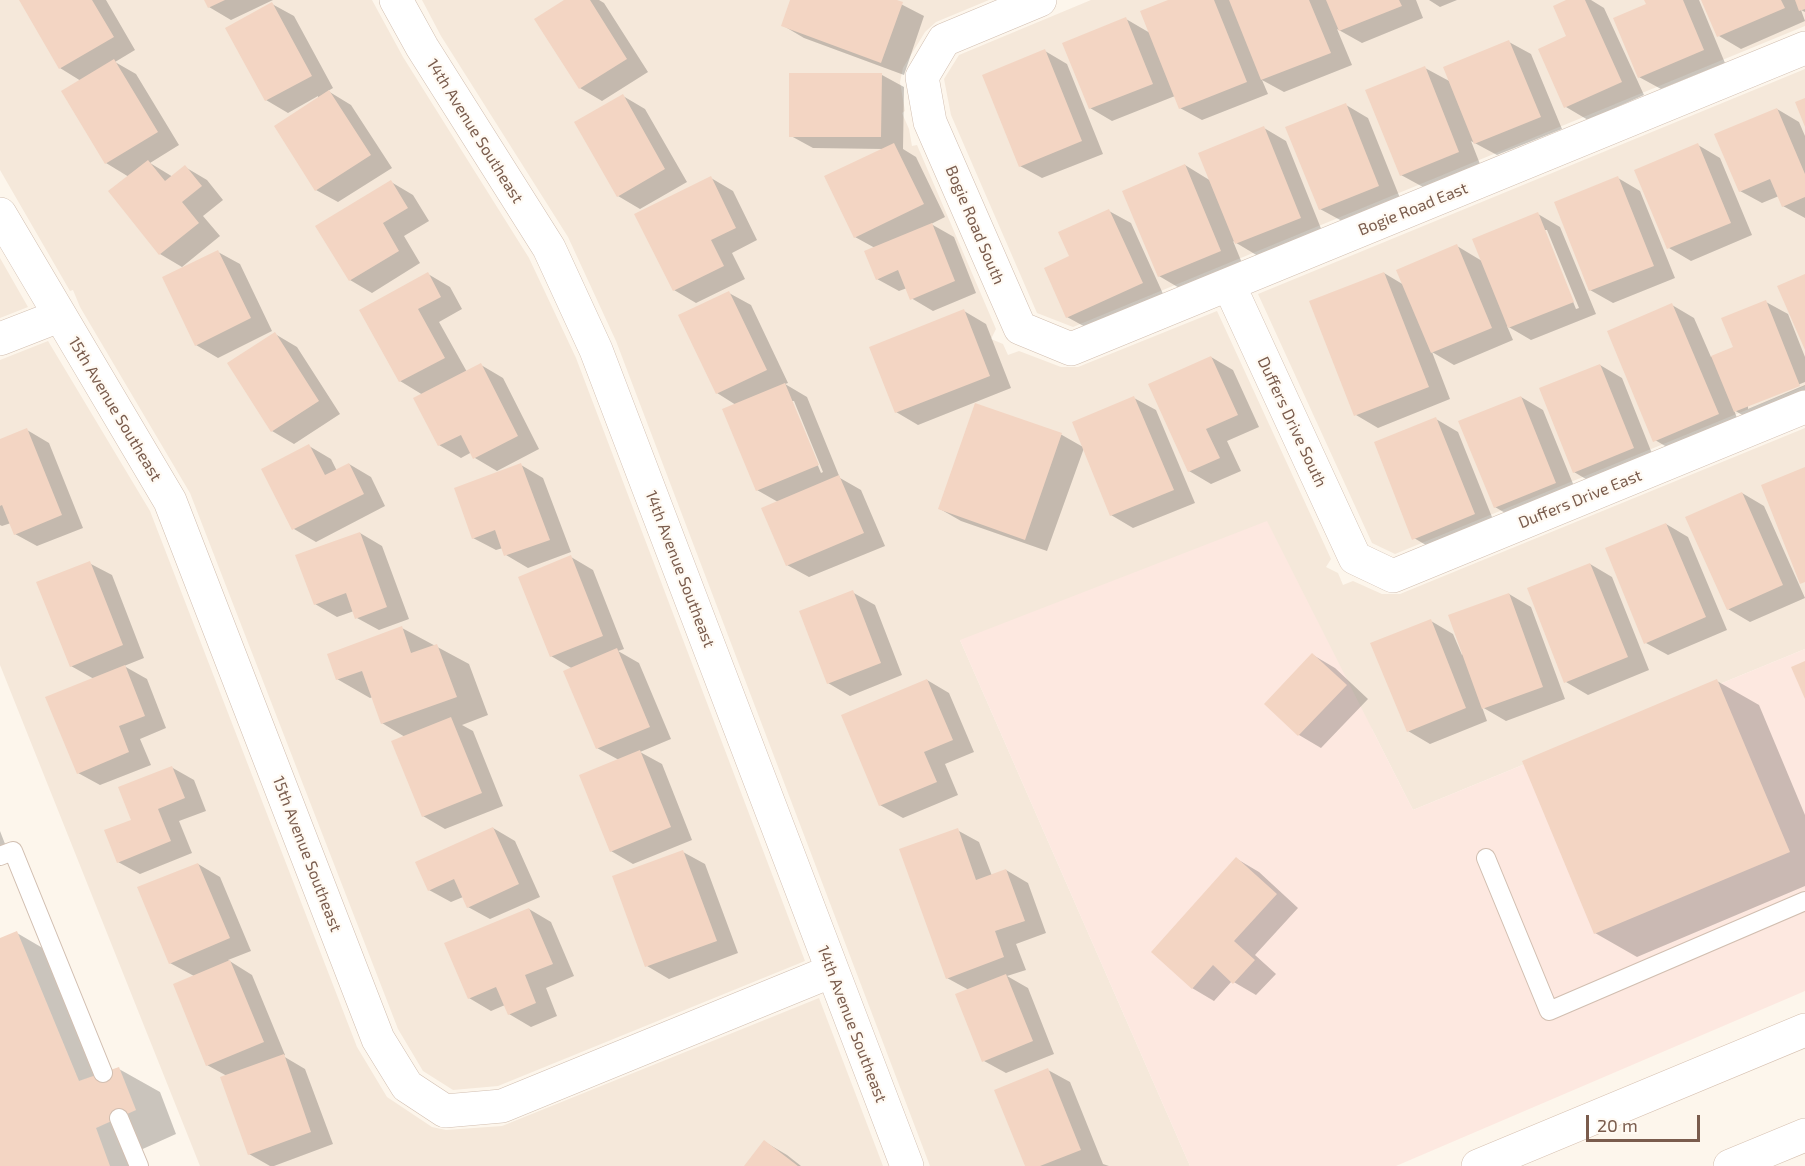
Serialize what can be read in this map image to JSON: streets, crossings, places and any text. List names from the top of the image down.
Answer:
{
  "streets": {
    "street": [
      "14th Avenue Southeast",
      "Bogie Road East",
      "Bogie Road South",
      "15th Avenue Southeast",
      "Duffers Drive South",
      "Duffers Drive East"
    ]
  },
  "crossings": [
    ["14th Avenue Southeast", "15th Avenue Southeast"],
    ["Bogie Road East", "Bogie Road South"],
    ["Bogie Road East", "Duffers Drive South"],
    ["Duffers Drive South", "Duffers Drive East"]
  ],
  "scale_bar": "20 m"
}
